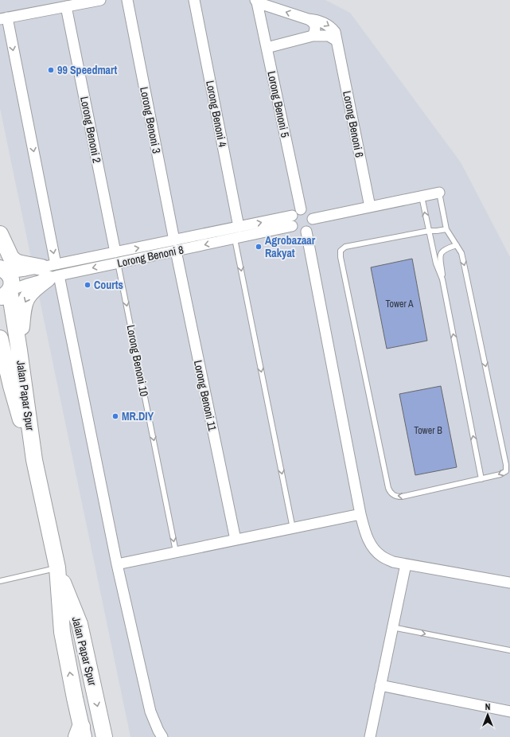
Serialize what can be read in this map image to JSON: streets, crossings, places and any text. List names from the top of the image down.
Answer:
{
  "streets": {
    "main road": ["Jalan Papar Spur"],
    "street": [
      "Lorong Benoni 5",
      "Lorong Benoni 4",
      "Lorong Benoni 3",
      "Lorong Benoni 6",
      "Lorong Benoni 2",
      "Lorong Benoni 8",
      "Lorong Benoni 11"
    ],
    "lane": ["Lorong Benoni 10"]
  },
  "crossings": [
    ["Lorong Benoni 5", "Lorong Benoni 6"],
    ["Lorong Benoni 5", "Lorong Benoni 8"],
    ["Lorong Benoni 4", "Lorong Benoni 8"],
    ["Lorong Benoni 3", "Lorong Benoni 8"],
    ["Lorong Benoni 2", "Lorong Benoni 8"],
    ["Lorong Benoni 8", "Lorong Benoni 10"],
    ["Lorong Benoni 8", "Lorong Benoni 11"]
  ],
  "one_way": ["Lorong Benoni 10"],
  "places": [
    "99 Speedmart",
    "Agrobazaar Rakyat",
    "Courts",
    "MR.DIY"
  ],
  "house_numbers": ["Tower A", "Tower B"],
  "north": "top"
}
